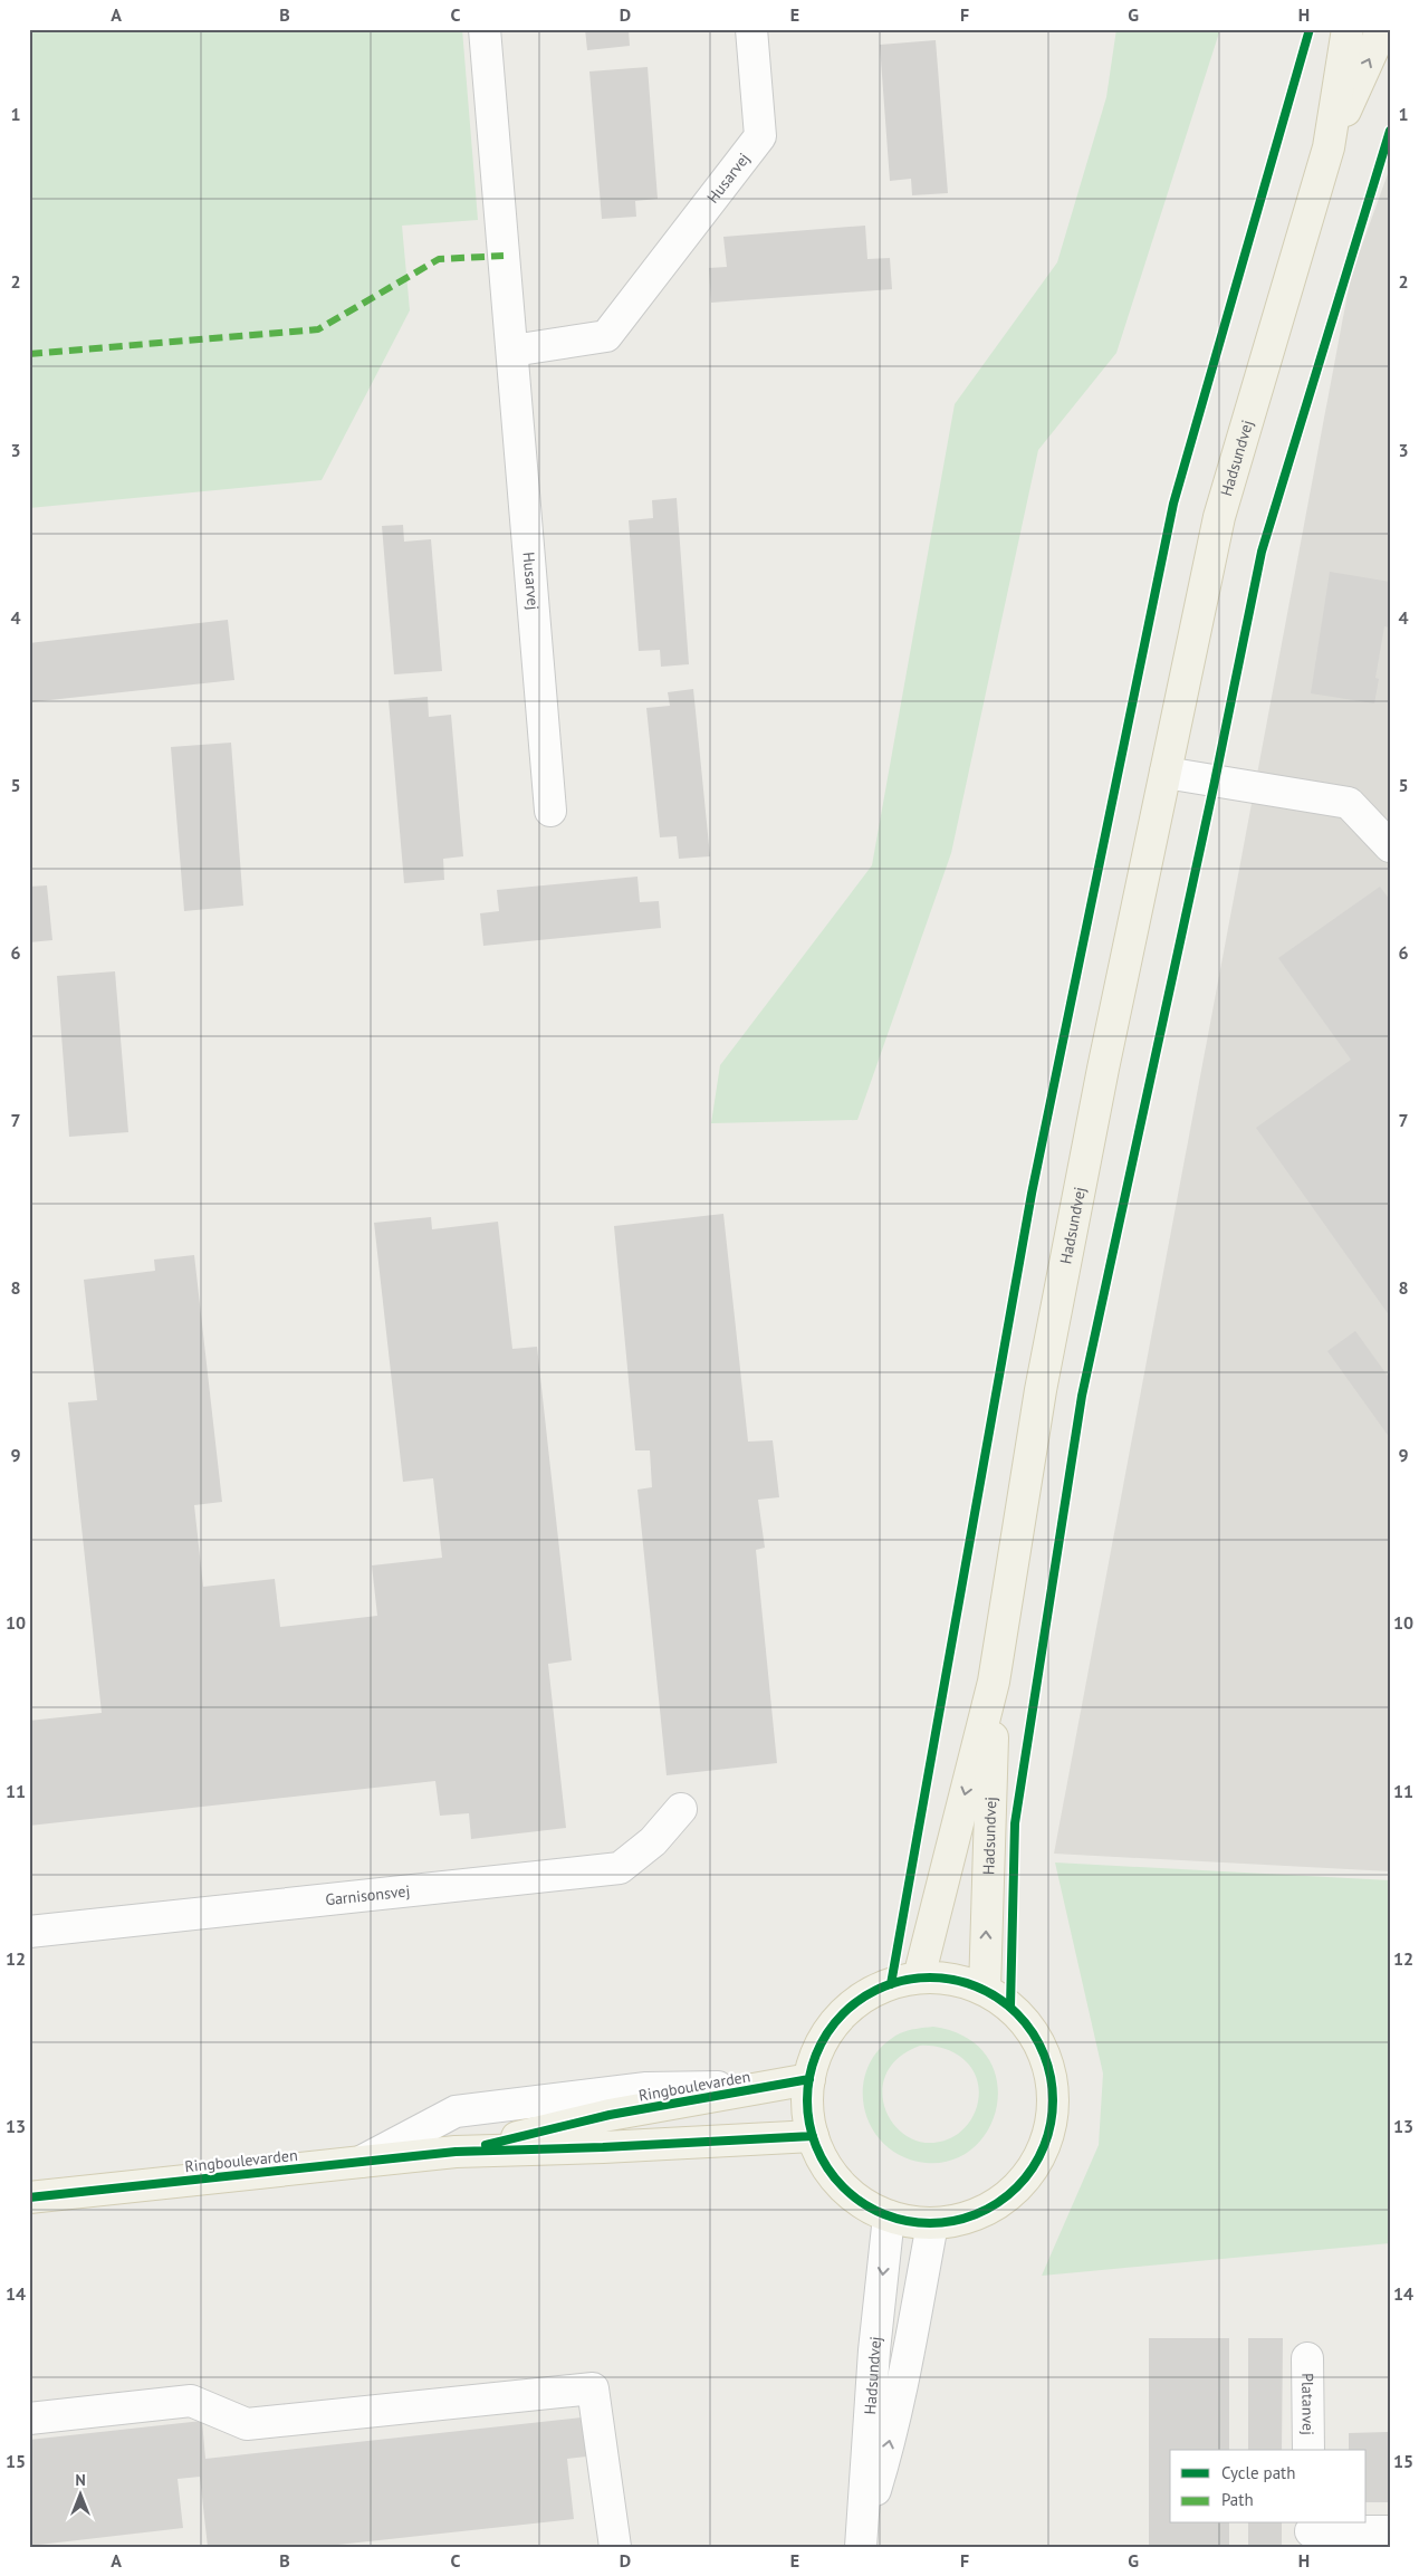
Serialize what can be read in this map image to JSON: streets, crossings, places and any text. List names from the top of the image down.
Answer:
{
  "streets": {
    "main road": ["Hadsundvej", "Ringboulevarden"],
    "street": ["Husarvej", "Garnisonsvej", "Platanvej"]
  },
  "legend": ["Cycle path", "Path"],
  "north": "top",
  "grid": {
    "columns": [
      "A",
      "B",
      "C",
      "D",
      "E",
      "F",
      "G",
      "H"
    ],
    "rows": [
      "1",
      "2",
      "3",
      "4",
      "5",
      "6",
      "7",
      "8",
      "9",
      "10",
      "11",
      "12",
      "13",
      "14",
      "15"
    ]
  }
}
